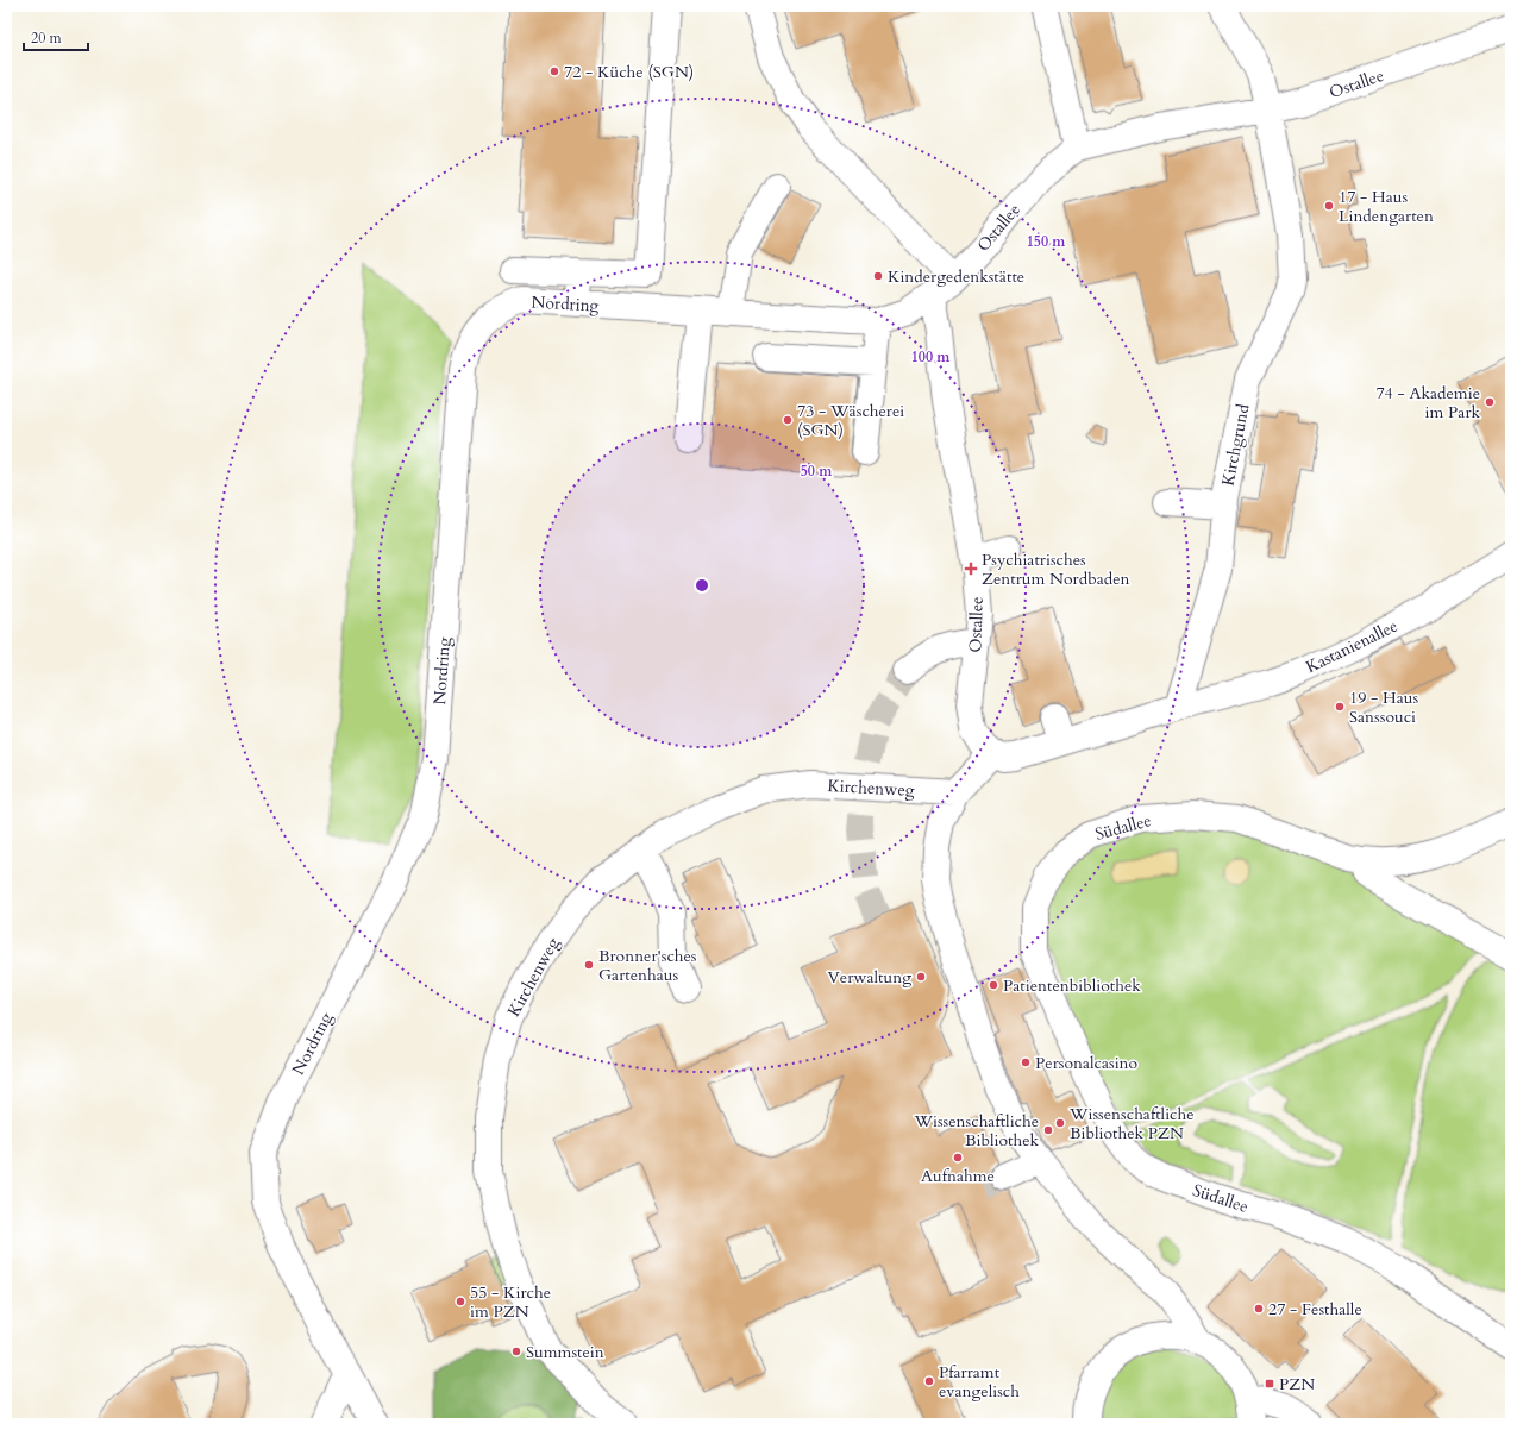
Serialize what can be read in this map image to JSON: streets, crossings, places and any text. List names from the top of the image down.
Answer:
{
  "streets": {
    "street": [
      "Ostallee",
      "Nordring",
      "Kirchgrund",
      "Kastanienallee",
      "Kirchenweg",
      "Südallee"
    ]
  },
  "crossings": [
    ["Ostallee", "Nordring"],
    ["Ostallee", "Kirchgrund"],
    ["Kirchgrund", "Kastanienallee"]
  ],
  "places": {
    "other": [
      "72 - Küche (SGN)",
      "17 - Haus Lindengarten",
      "Kindergedenkstätte",
      "74 - Akademie im Park",
      "73 - Wäscherei (SGN)",
      "19 - Haus Sanssouci",
      "Bronner'sches Gartenhaus",
      "Verwaltung",
      "Patientenbibliothek",
      "Personalcasino",
      "Wissenschaftliche Bibliothek PZN",
      "Wissenschaftliche Bibliothek",
      "Aufnahme",
      "55 - Kirche im PZN",
      "27 - Festhalle",
      "Summstein",
      "Pfarramt evangelisch"
    ],
    "health": ["Psychiatrisches Zentrum Nordbaden"],
    "transit": ["PZN"]
  },
  "scale_bar": "20 m",
  "rings": ["150 m", "100 m", "50 m"]
}
